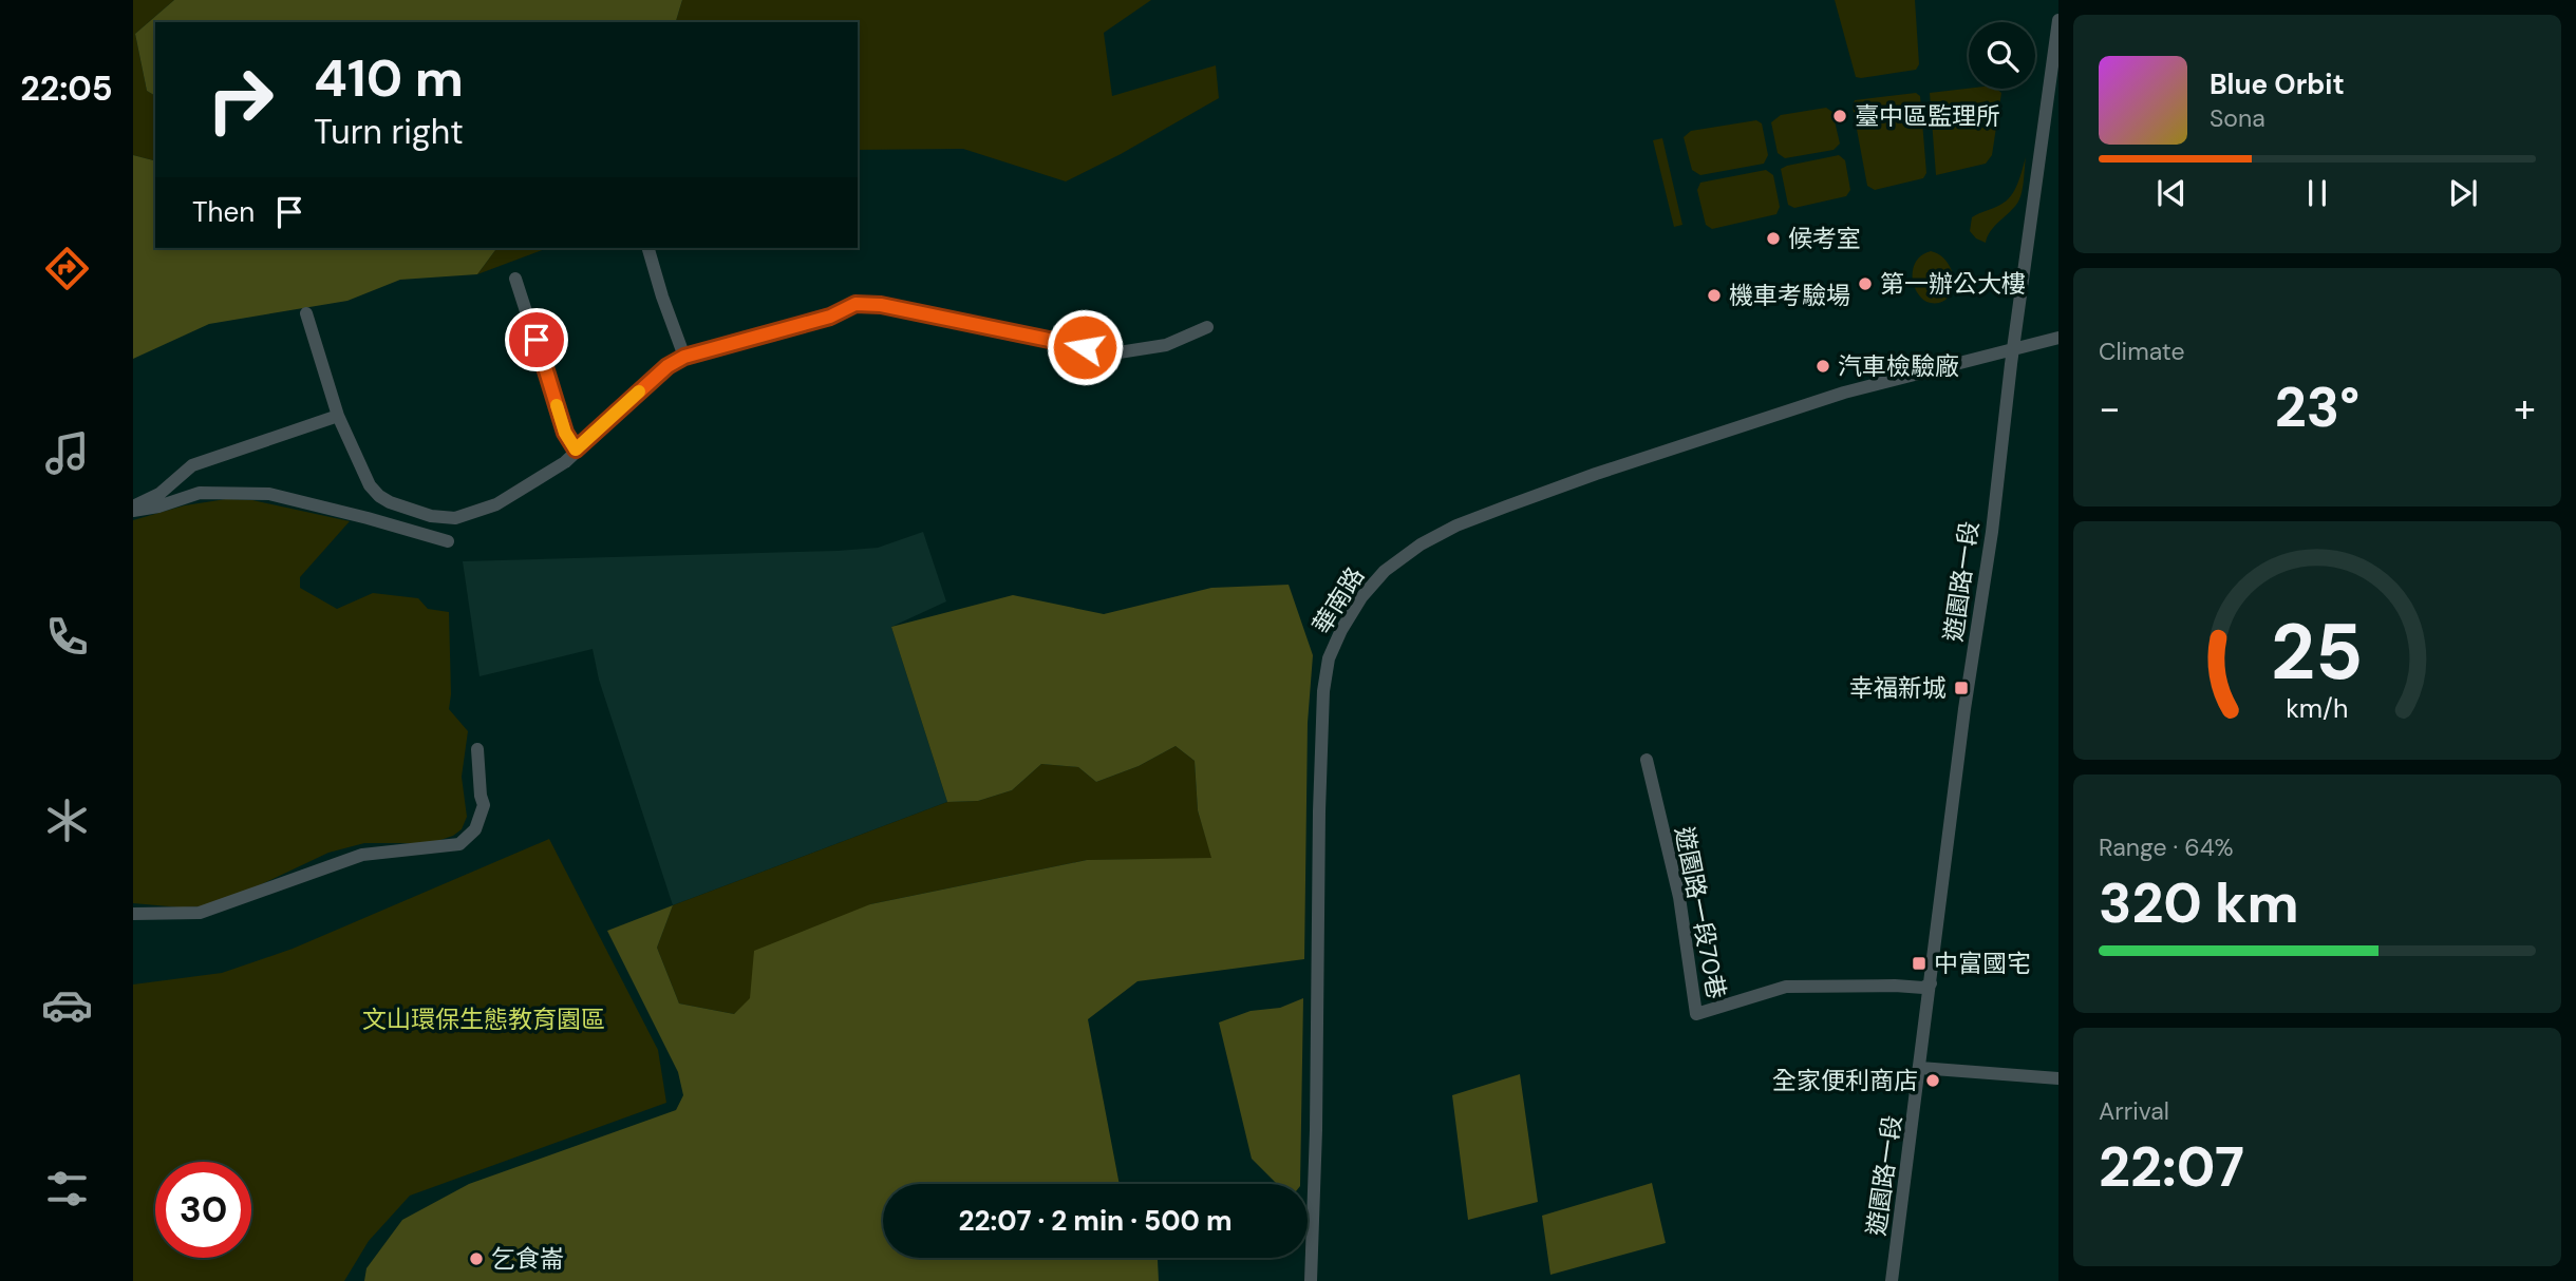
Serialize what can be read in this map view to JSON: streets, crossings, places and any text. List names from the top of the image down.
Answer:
{
  "streets": {
    "street": ["遊園路一段", "華南路", "遊園路一段70巷"]
  },
  "crossings": [
    ["遊園路一段", "華南路"],
    ["遊園路一段", "遊園路一段70巷"]
  ],
  "parks": ["文山環保生態教育園區"],
  "places": {
    "other": [
      "臺中區監理所",
      "候考室",
      "第一辦公大樓",
      "機車考驗場",
      "汽車檢驗廠",
      "全家便利商店",
      "乞食崙"
    ],
    "transit": ["幸福新城", "中富國宅"]
  },
  "page": {
    "tabs": "22:05",
    "turn": ["410 m", "Turn right"],
    "song": ["Blue Orbit", "Sona"],
    "then": "Then",
    "tile": [
      "Climate",
      ["Range · 64%", "320 km"],
      ["Arrival", "22:07"]
    ],
    "heat": ["−", "23°", "+"],
    "limit": "30",
    "trip": "22:07 · 2 min · 500 m",
    "gauge": ["25", "km/h"]
  }
}
